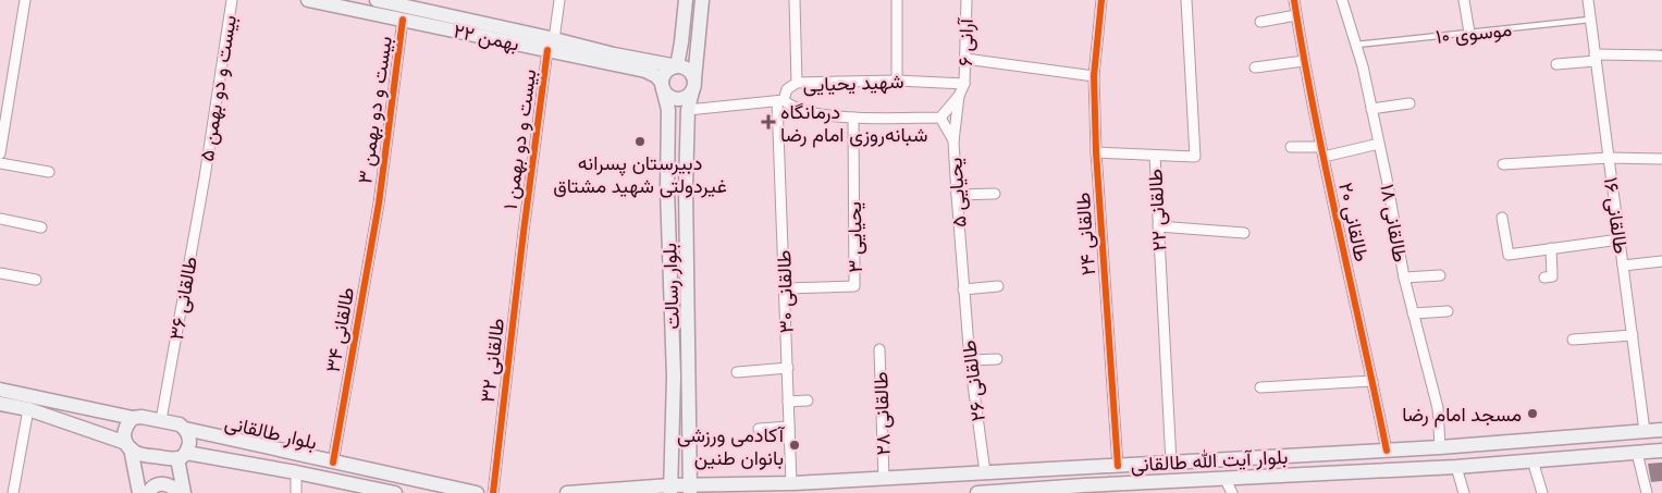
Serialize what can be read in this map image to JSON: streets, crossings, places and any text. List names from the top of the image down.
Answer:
{
  "streets": {
    "main road": [
      "۲۲ بهمن",
      "بلوار رسالت",
      "بلوار طالقانی",
      "بلوار آیت الله طالقانی"
    ],
    "street": [
      "آرانی ۶",
      "شهید یحیایی",
      "بیست و دو بهمن ۵",
      "بیست و دو بهمن ۳",
      "بیست و دو بهمن ۱",
      "یحیایی ۵",
      "طالقانی ۲۲",
      "طالقانی ۱۶",
      "طالقانی ۲۰",
      "طالقانی ۱۸",
      "طالقانی ۲۴",
      "یحیایی ۳",
      "طالقانی ۳۰",
      "طالقانی ۳۶",
      "طالقانی ۳۴",
      "طالقانی ۳۲",
      "طالقانی ۲۶",
      "طالقانی ۲۸"
    ],
    "lane": ["موسوی ۱۰"]
  },
  "crossings": [
    ["موسوی ۱۰", "طالقانی ۱۶"],
    ["موسوی ۱۰", "طالقانی ۱۸"],
    ["۲۲ بهمن", "بیست و دو بهمن ۳"],
    ["۲۲ بهمن", "بیست و دو بهمن ۱"],
    ["۲۲ بهمن", "بلوار رسالت"],
    ["آرانی ۶", "شهید یحیایی"],
    ["شهید یحیایی", "بلوار رسالت"],
    ["شهید یحیایی", "طالقانی ۳۰"],
    ["بیست و دو بهمن ۵", "طالقانی ۳۶"],
    ["بیست و دو بهمن ۳", "طالقانی ۳۴"],
    ["بیست و دو بهمن ۱", "طالقانی ۳۲"],
    ["یحیایی ۵", "طالقانی ۲۶"],
    ["طالقانی ۲۲", "بلوار آیت الله طالقانی"],
    ["طالقانی ۱۶", "بلوار آیت الله طالقانی"],
    ["طالقانی ۲۰", "بلوار آیت الله طالقانی"],
    ["طالقانی ۱۸", "بلوار آیت الله طالقانی"],
    ["طالقانی ۲۴", "بلوار آیت الله طالقانی"],
    ["یحیایی ۳", "طالقانی ۳۰"],
    ["بلوار رسالت", "بلوار آیت الله طالقانی"],
    ["طالقانی ۳۰", "بلوار آیت الله طالقانی"],
    ["طالقانی ۳۶", "بلوار طالقانی"],
    ["طالقانی ۳۴", "بلوار طالقانی"],
    ["طالقانی ۲۶", "بلوار آیت الله طالقانی"],
    ["طالقانی ۲۸", "بلوار آیت الله طالقانی"]
  ],
  "places": {
    "health": ["درمانگاه شبانه‌روزی امام رضا"],
    "other": ["دبیرستان پسرانه غیردولتی شهید مشتاق", "مسجد امام رضا", "آکادمی ورزشی بانوان طنین"]
  }
}
